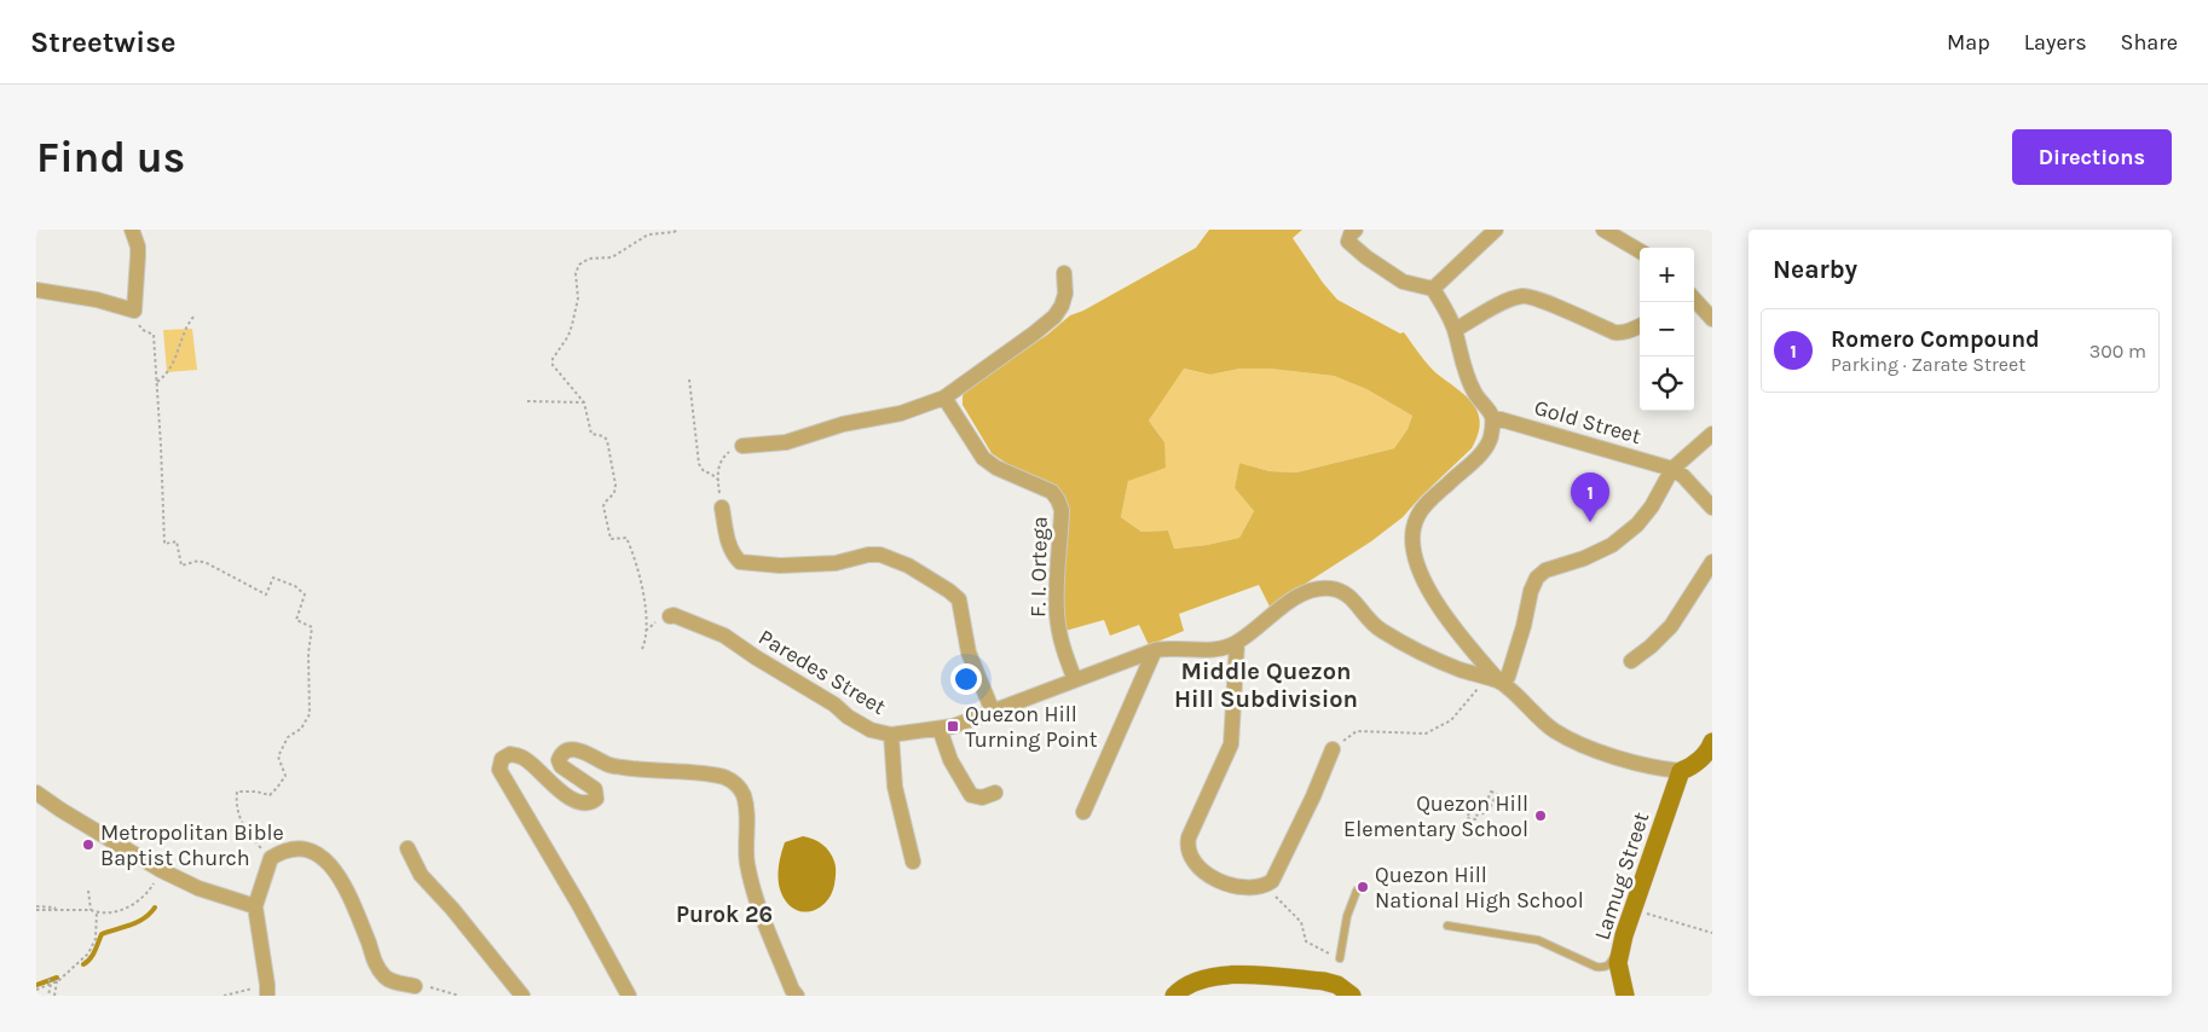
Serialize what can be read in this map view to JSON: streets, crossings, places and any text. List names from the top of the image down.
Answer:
{
  "streets": {
    "street": [
      "Gold Street",
      "F. I. Ortega",
      "Paredes Street",
      "Lamug Street"
    ]
  },
  "crossings": [
    ["F. I. Ortega", "Paredes Street"]
  ],
  "districts": ["Middle Quezon Hill Subdivision", "Purok 26"],
  "places": {
    "transit": ["Quezon Hill Turning Point"],
    "other": ["Quezon Hill Elementary School", "Metropolitan Bible Baptist Church", "Quezon Hill National High School"]
  },
  "page": {
    "header": "Streetwise",
    "nav": ["Map", "Layers", "Share"],
    "buttons": "Directions",
    "title": "Find us",
    "heading": "Nearby",
    "map_buttons": ["+", "−"],
    "list": [
      {
        "mark": "1",
        "name": "Romero Compound",
        "note": "Parking · Zarate Street",
        "value": "300 m"
      }
    ],
    "pins": "1"
  }
}
